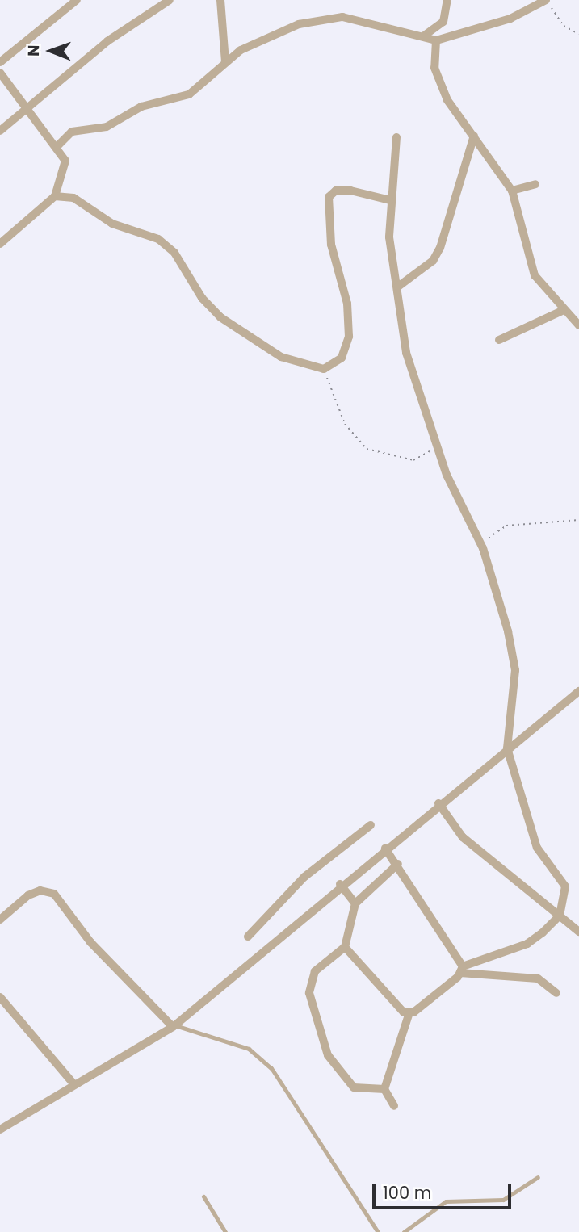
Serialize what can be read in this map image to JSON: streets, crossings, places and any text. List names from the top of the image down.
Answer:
{
  "scale_bar": "100 m",
  "north": "left"
}
